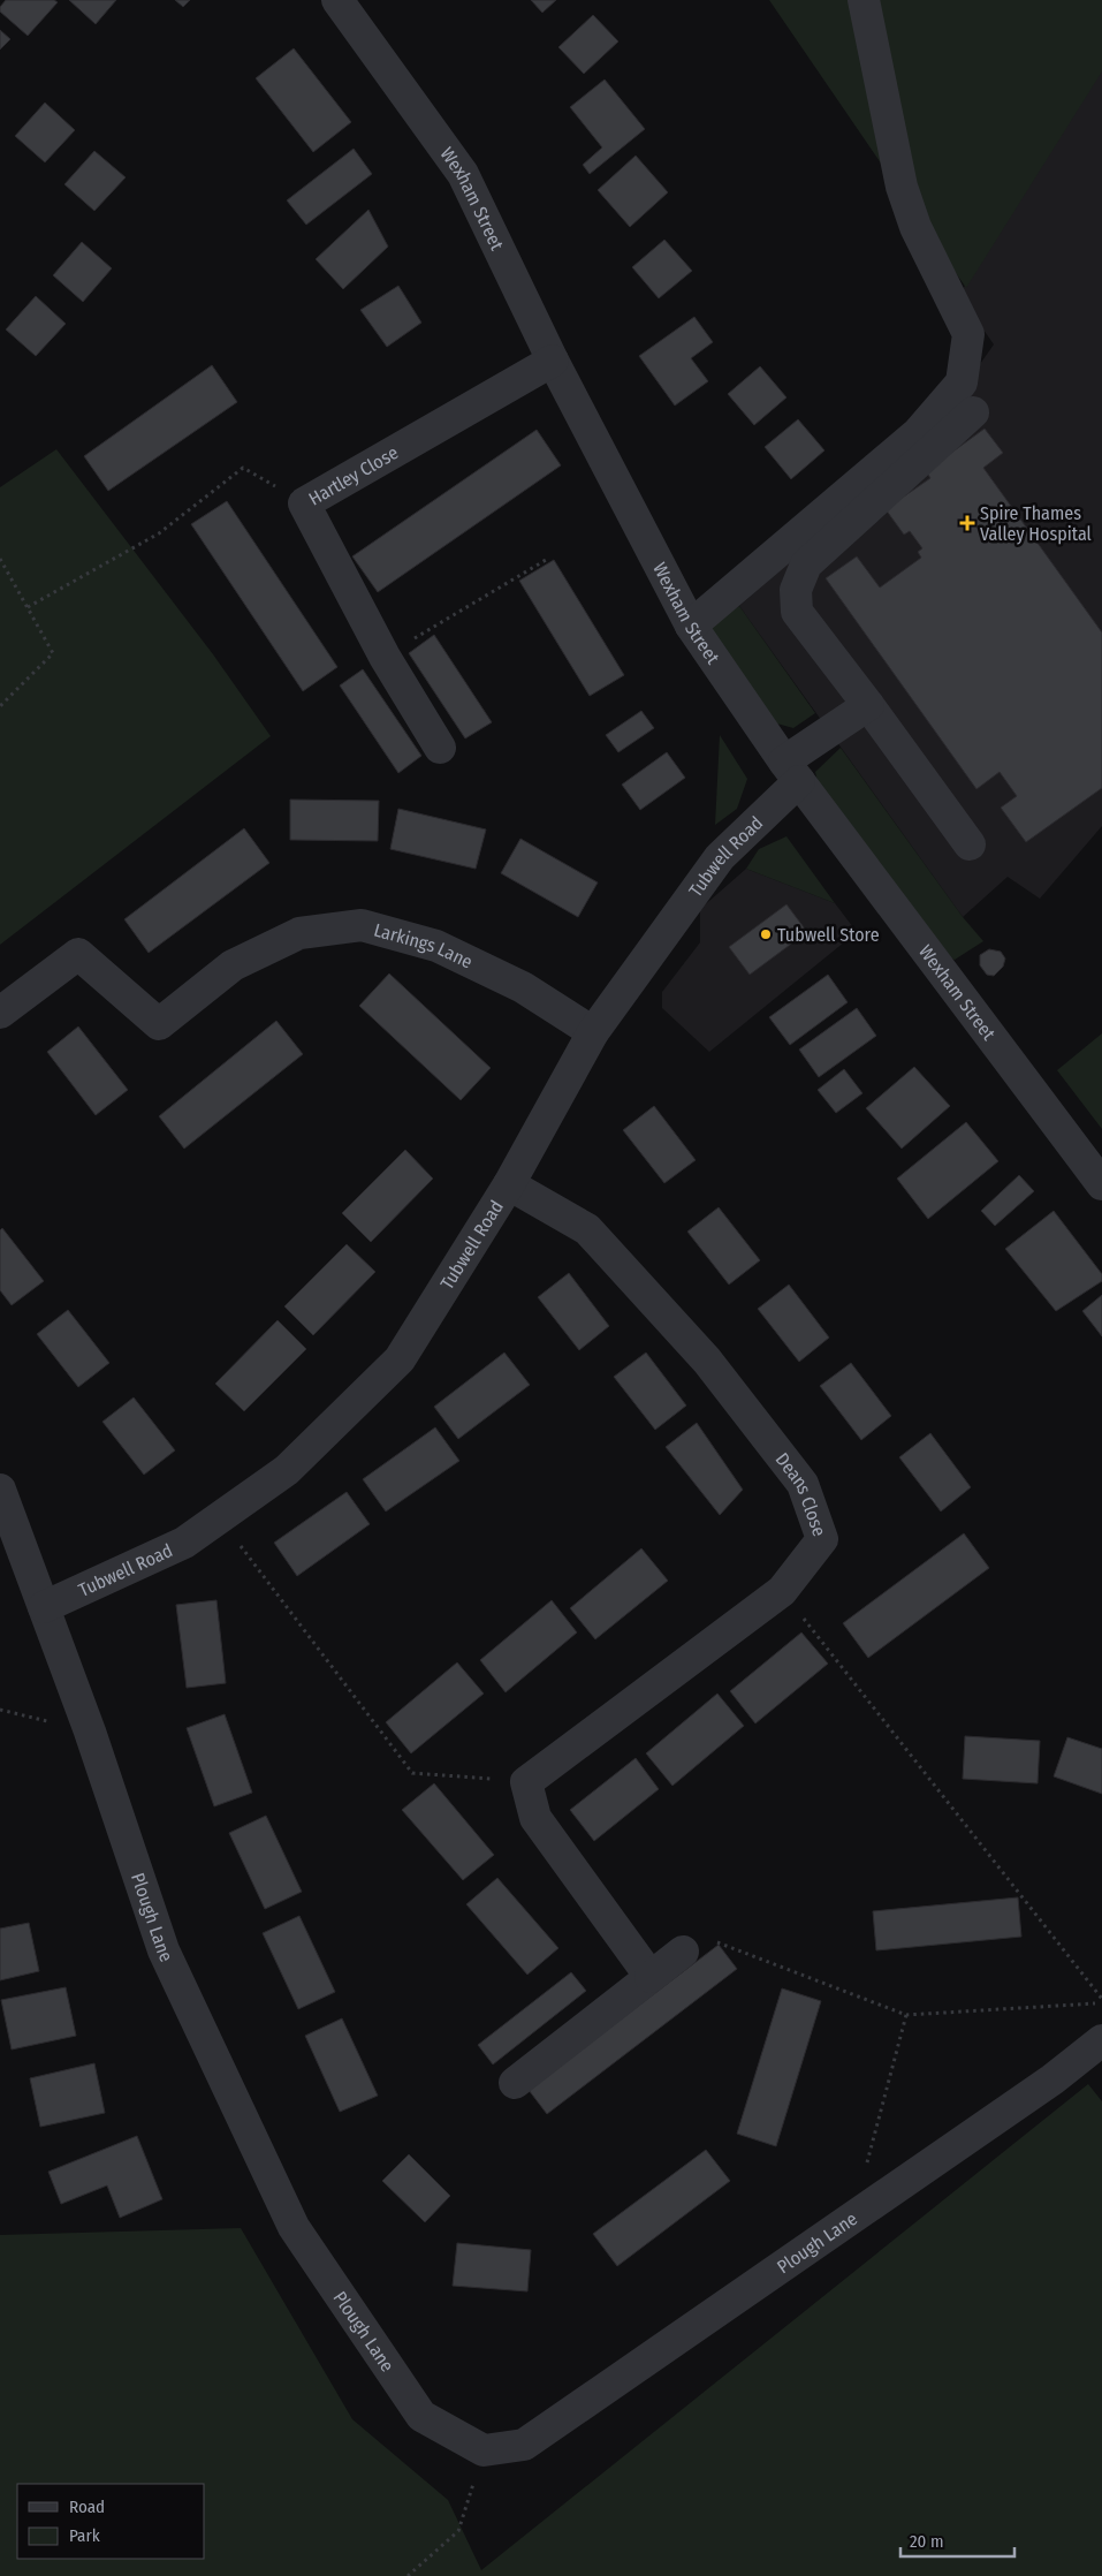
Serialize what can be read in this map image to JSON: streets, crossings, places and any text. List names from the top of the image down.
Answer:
{
  "streets": {
    "street": [
      "Wexham Street",
      "Hartley Close",
      "Tubwell Road",
      "Larkings Lane",
      "Deans Close",
      "Plough Lane"
    ]
  },
  "crossings": [
    ["Wexham Street", "Hartley Close"],
    ["Wexham Street", "Tubwell Road"],
    ["Tubwell Road", "Larkings Lane"],
    ["Tubwell Road", "Deans Close"],
    ["Tubwell Road", "Plough Lane"]
  ],
  "places": {
    "health": ["Spire Thames Valley Hospital"],
    "other": ["Tubwell Store"]
  },
  "legend": ["Road", "Park"],
  "scale_bar": "20 m"
}
